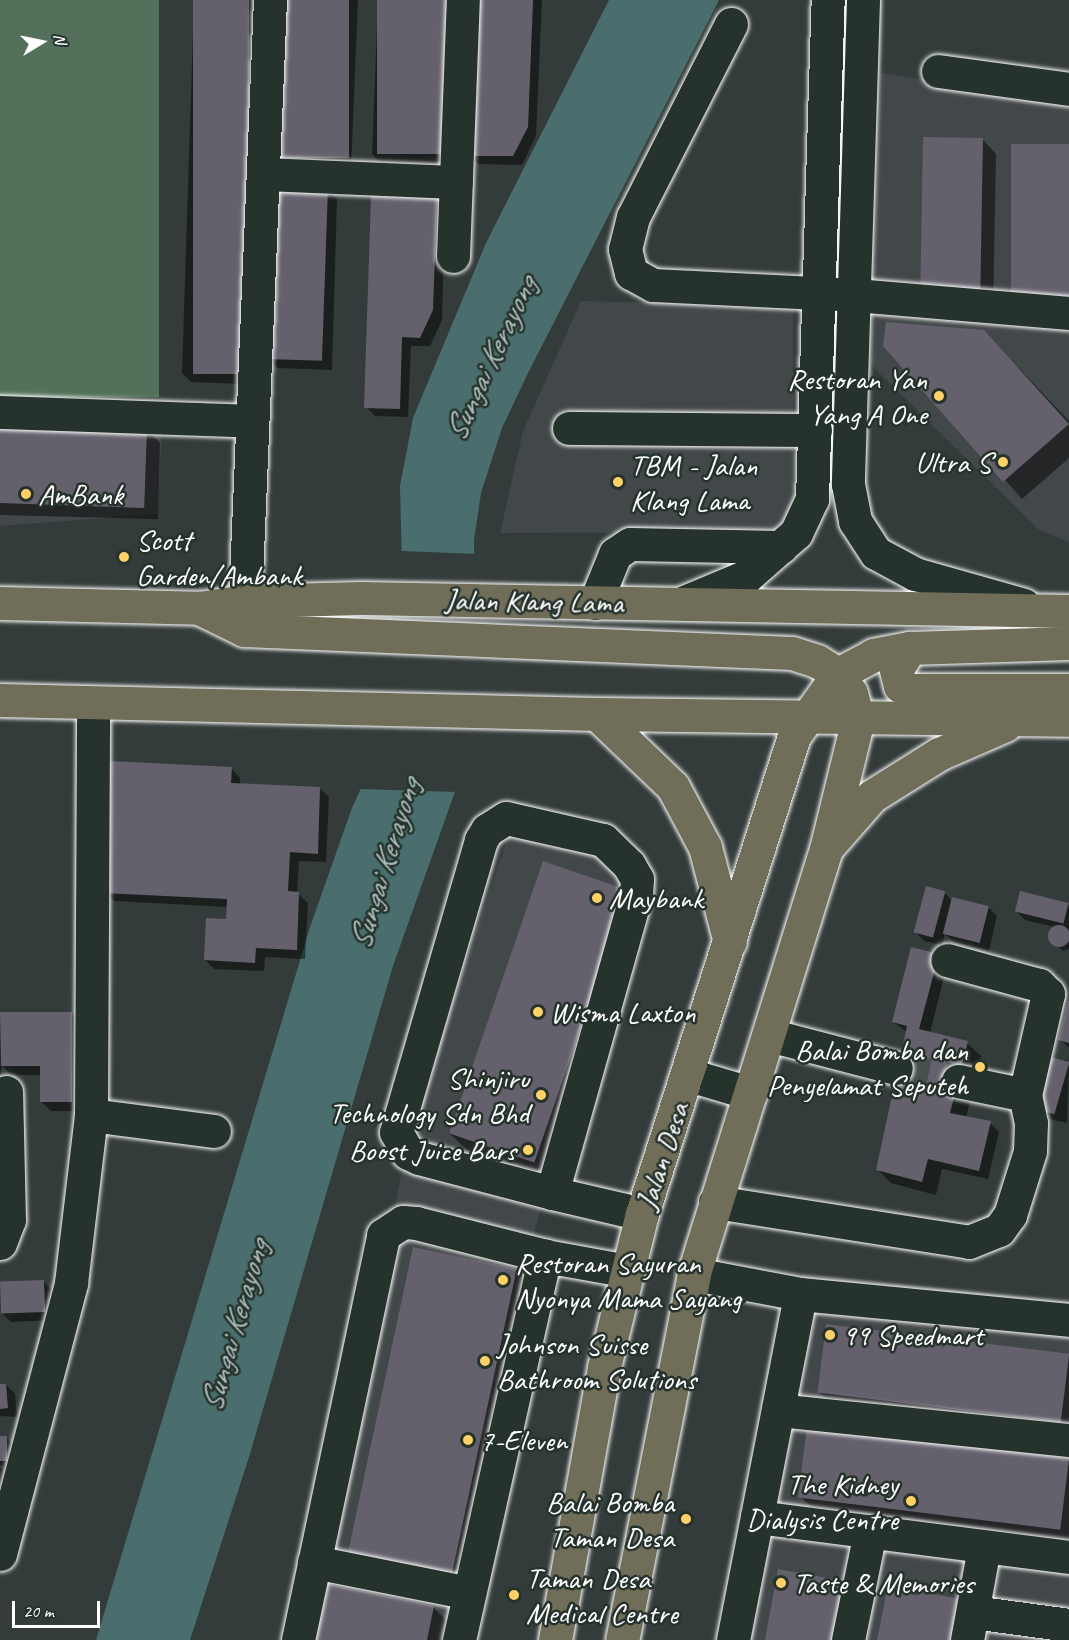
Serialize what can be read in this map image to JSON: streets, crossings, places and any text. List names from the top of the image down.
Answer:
{
  "streets": {
    "main road": ["Jalan Klang Lama", "Jalan Desa"]
  },
  "water": ["Sungai Kerayong"],
  "places": [
    "Restoran Yan Yang A One",
    "Ultra S",
    "TBM - Jalan Klang Lama",
    "AmBank",
    "Scott Garden/Ambank",
    "Maybank",
    "Wisma Laxton",
    "Balai Bomba dan Penyelamat Seputeh",
    "Shinjiru Technology Sdn Bhd",
    "Boost Juice Bars",
    "Restoran Sayuran Nyonya Mama Sayang",
    "99 Speedmart",
    "Johnson Suisse Bathroom Solutions",
    "7-Eleven",
    "The Kidney Dialysis Centre",
    "Balai Bomba Taman Desa",
    "Taste & Memories",
    "Taman Desa Medical Centre"
  ],
  "scale_bar": "20 m",
  "north": "right"
}
